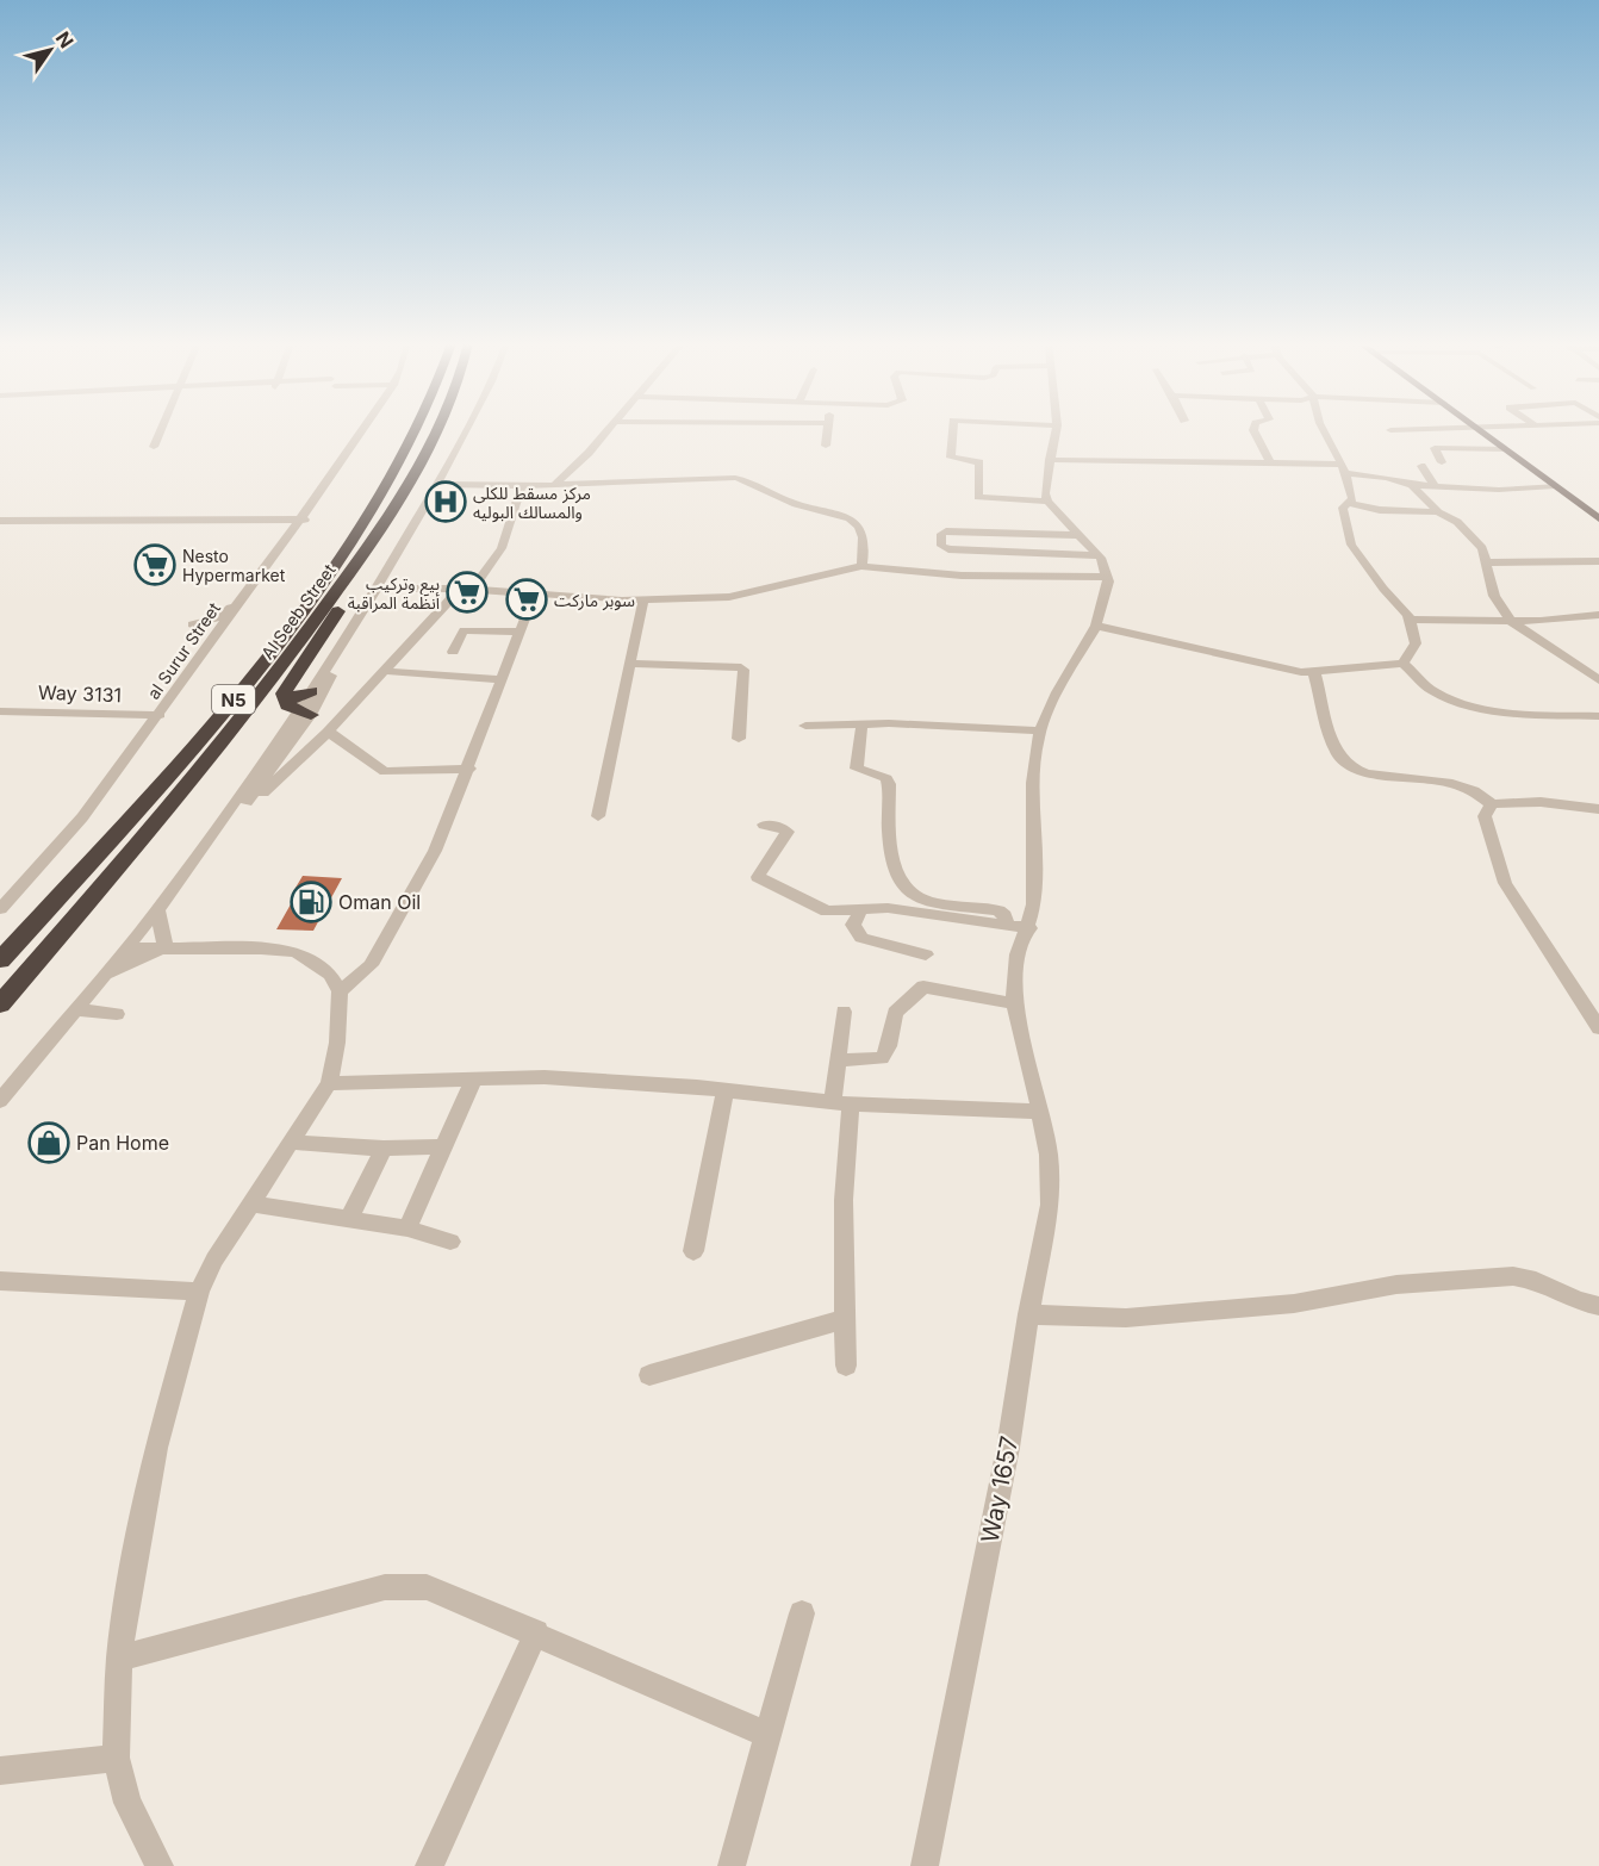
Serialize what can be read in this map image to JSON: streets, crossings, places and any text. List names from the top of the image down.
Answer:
{
  "streets": {
    "highway": ["Al Seeb Street", "N5"],
    "street": ["al Surur Street", "Way 3131", "Way 1657"]
  },
  "crossings": [
    ["al Surur Street", "Way 3131"]
  ],
  "places": {
    "hospital": ["مركز مسقط للكلى والمسالك البوليه"],
    "supermarket": ["Nesto Hypermarket", "بيع وتركيب أنظمة المراقبة", "سوبر ماركت"],
    "fuel station": ["Oman Oil"],
    "shop": ["Pan Home"]
  },
  "north": "top right"
}
